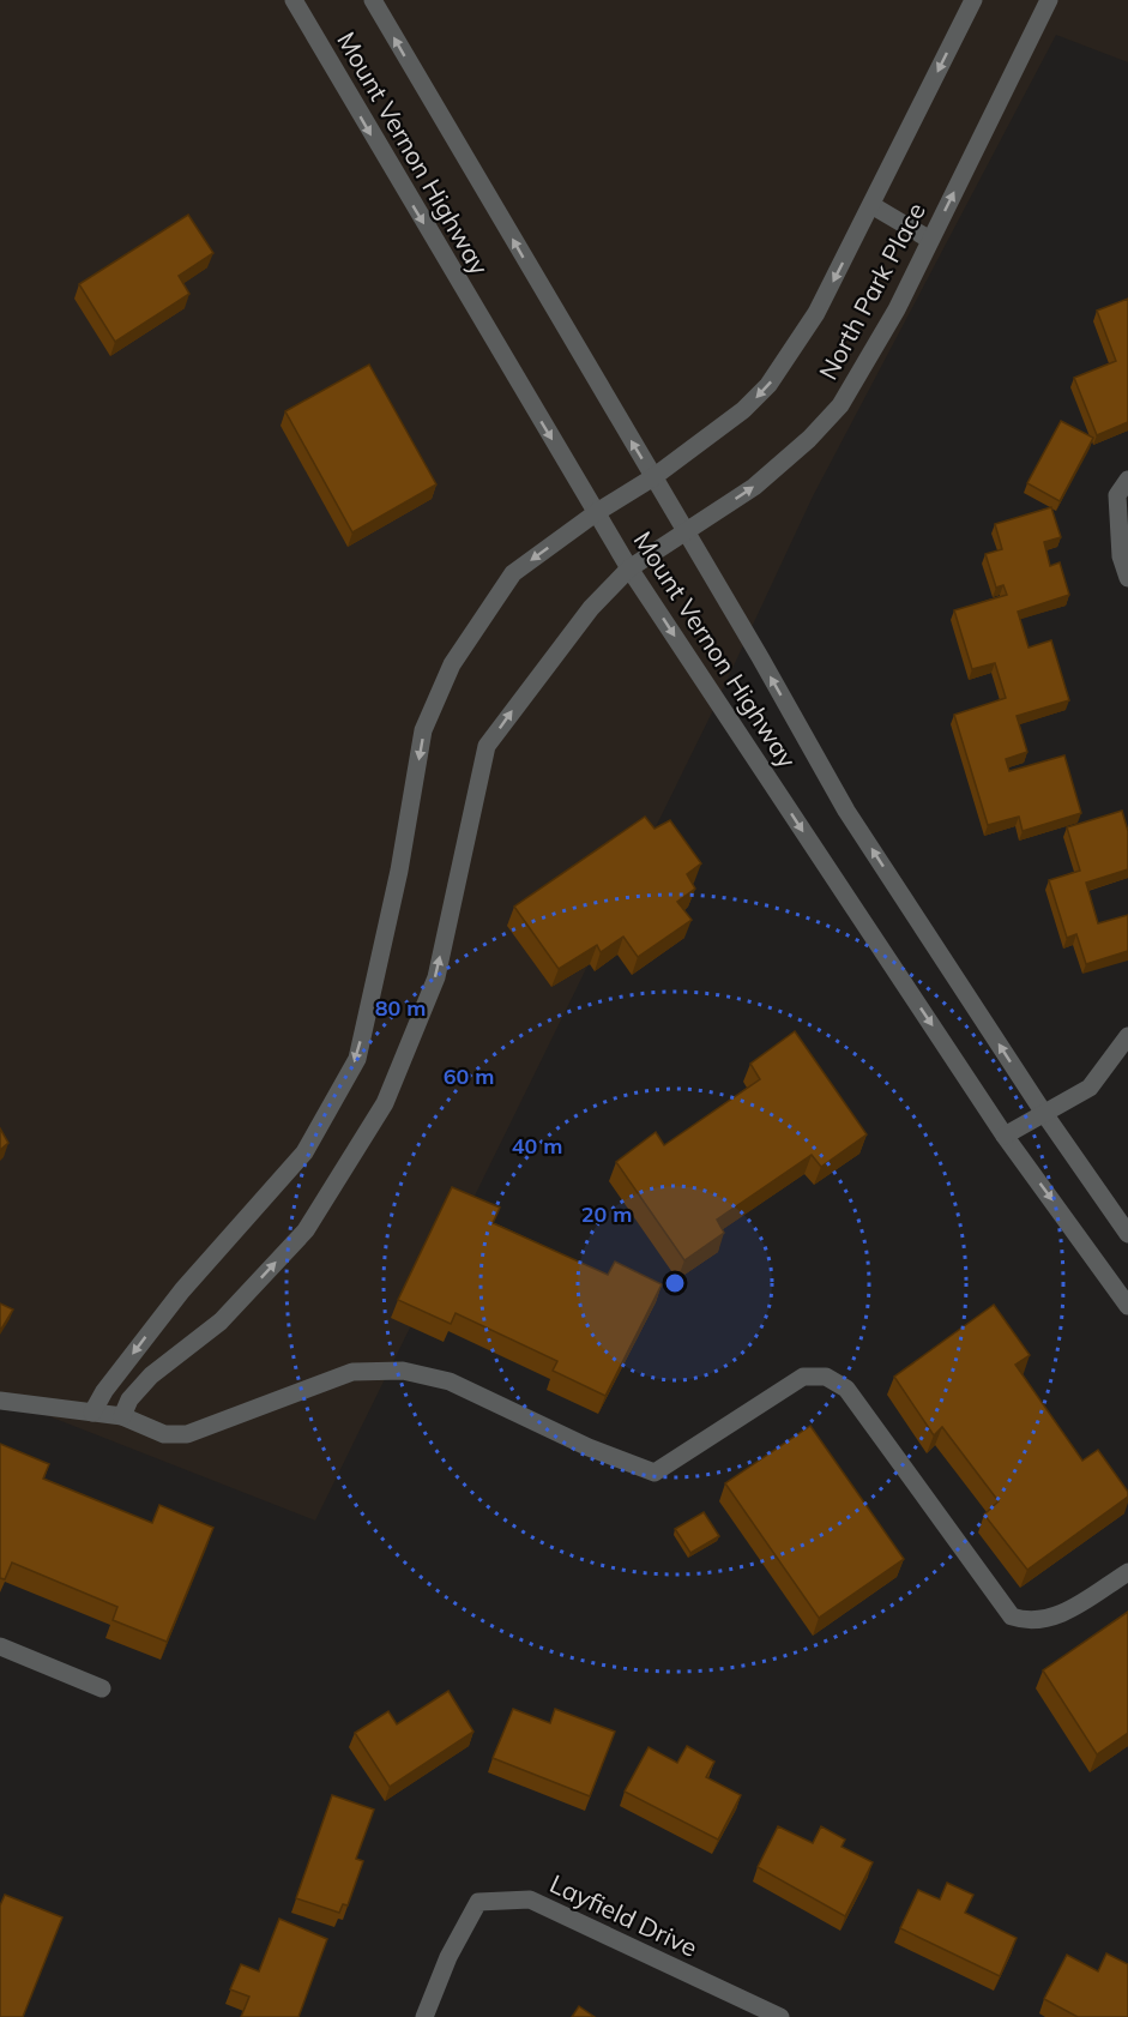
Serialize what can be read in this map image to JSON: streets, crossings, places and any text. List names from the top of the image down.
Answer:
{
  "streets": {
    "street": ["Mount Vernon Highway", "North Park Place", "Layfield Drive"]
  },
  "crossings": [
    ["Mount Vernon Highway", "North Park Place"]
  ],
  "rings": [
    "80 m",
    "60 m",
    "40 m",
    "20 m"
  ]
}
